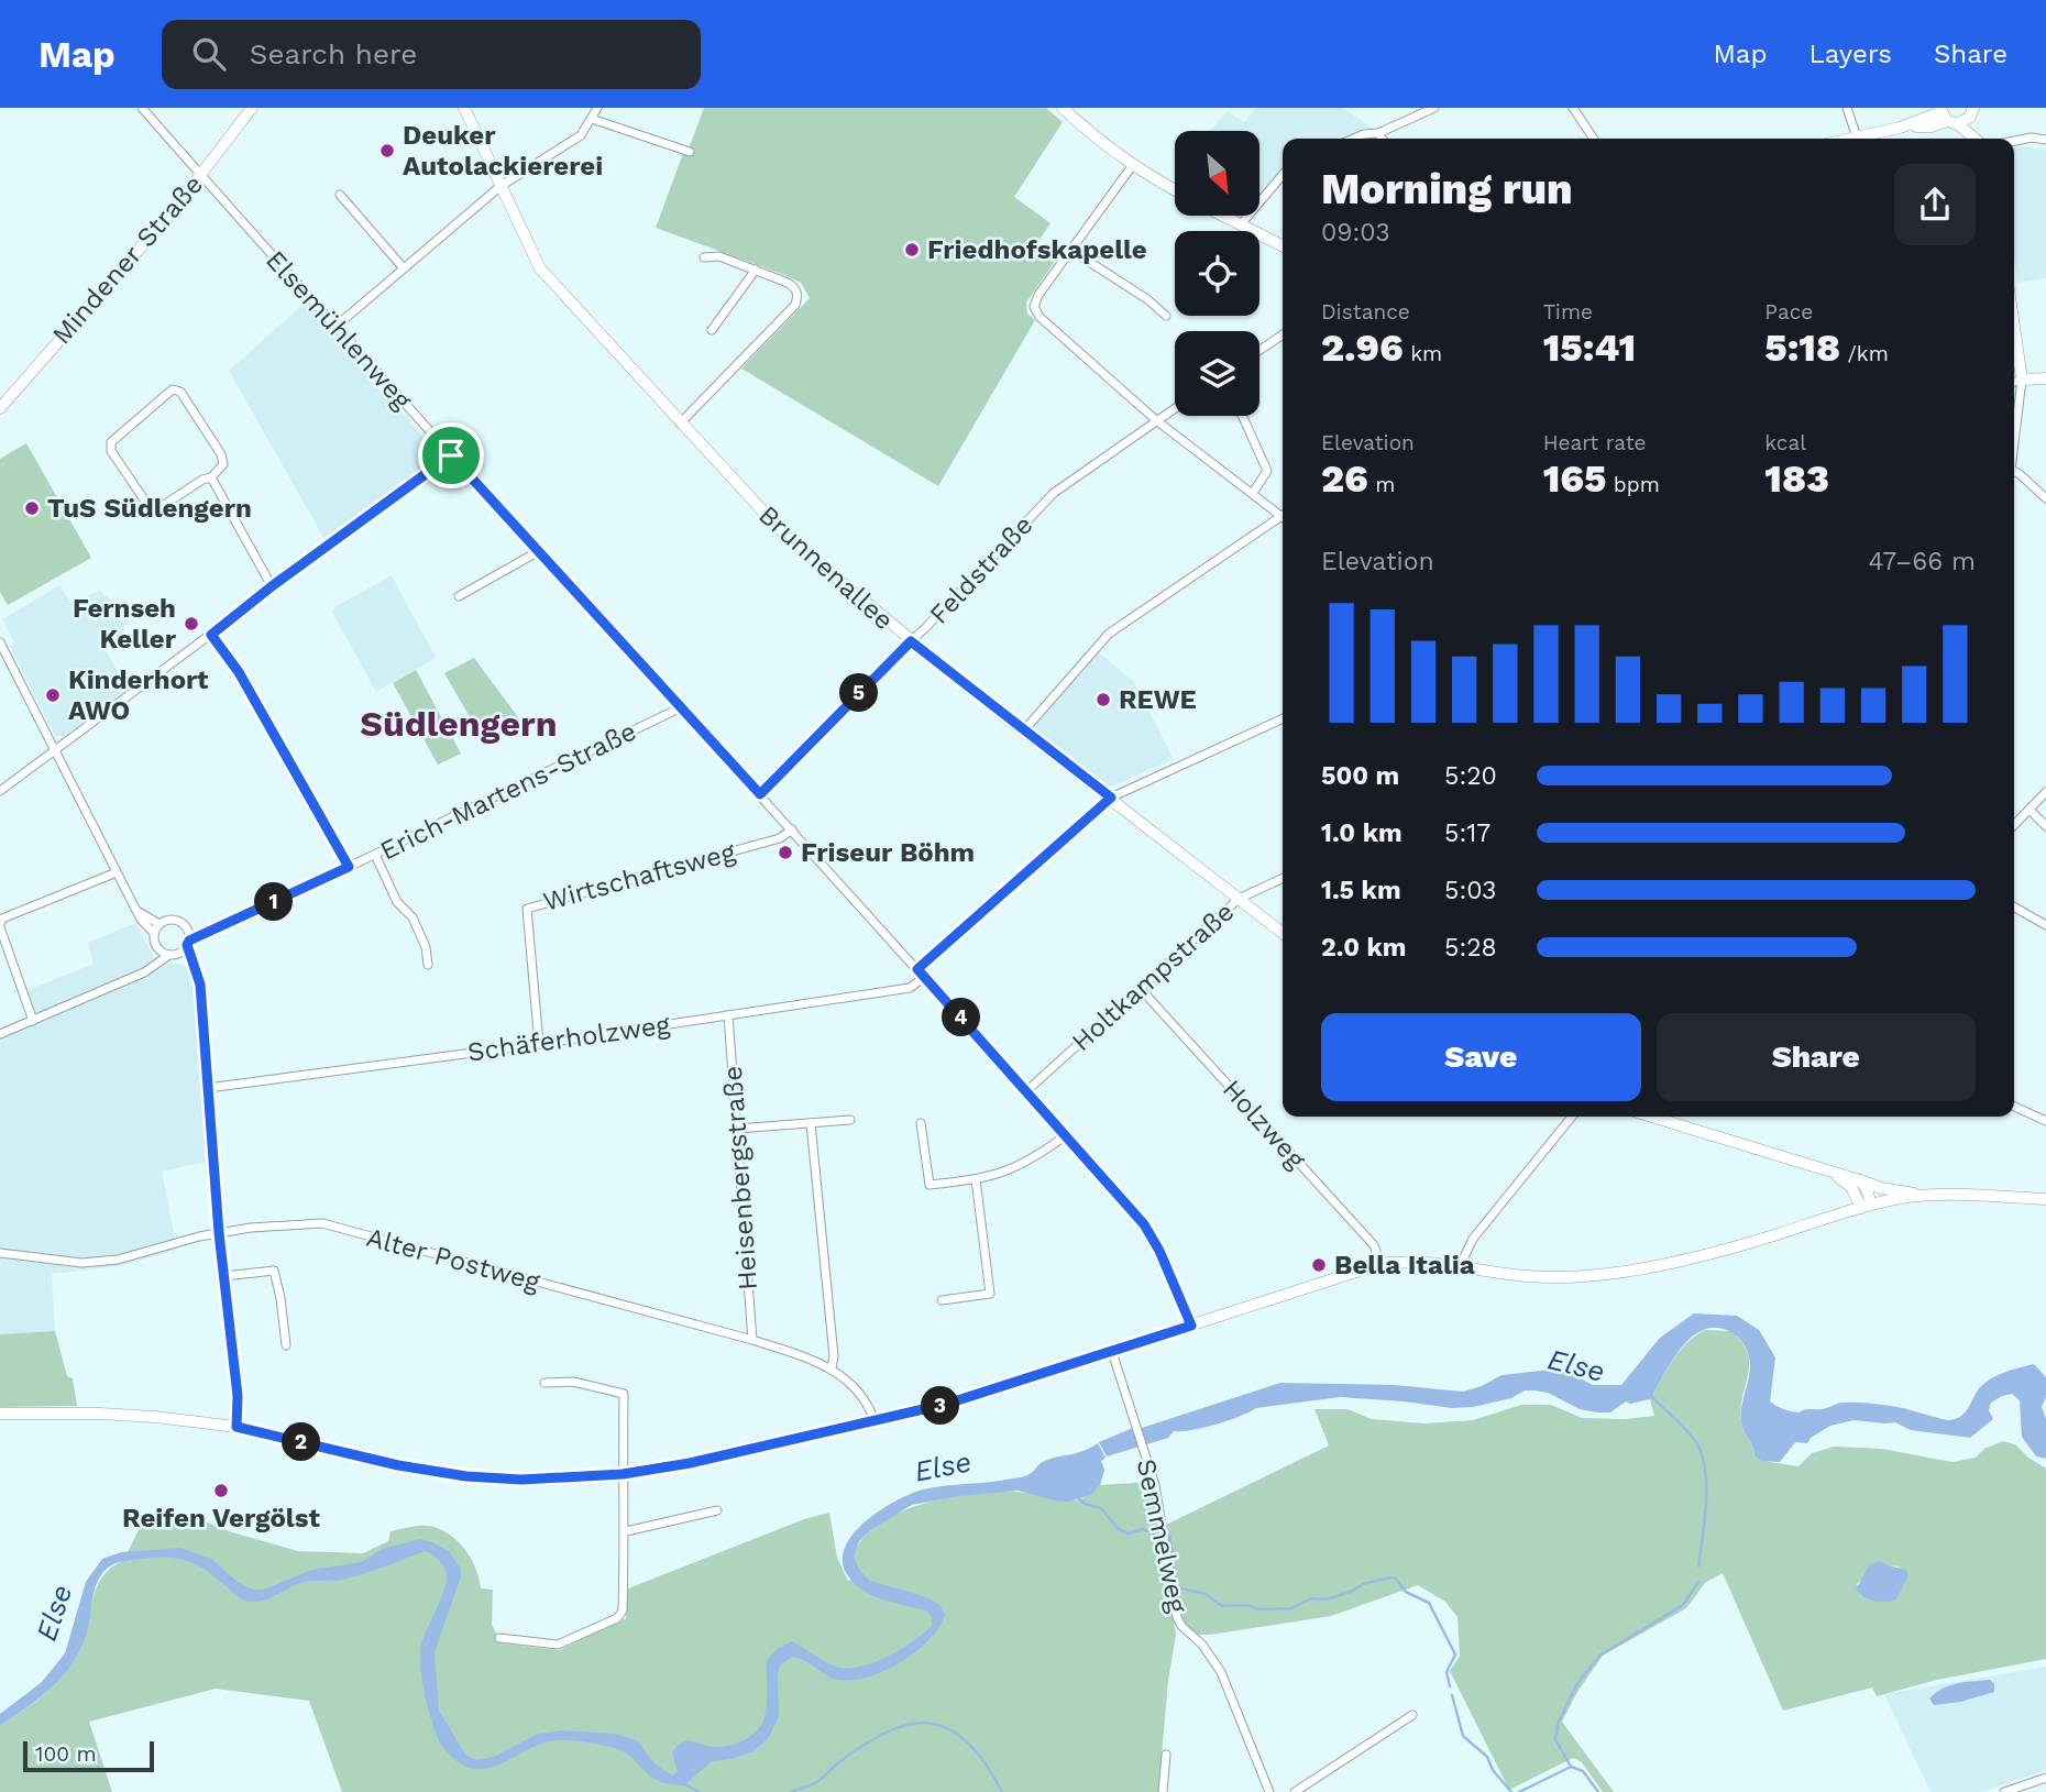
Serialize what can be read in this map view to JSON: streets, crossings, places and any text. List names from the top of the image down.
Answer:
{
  "streets": {
    "main road": ["Mindener Straße", "Brunnenallee"],
    "street": [
      "Elsemühlenweg",
      "Feldstraße",
      "Erich-Martens-Straße",
      "Wirtschaftsweg",
      "Holtkampstraße",
      "Schäferholzweg",
      "Holzweg",
      "Heisenbergstraße",
      "Alter Postweg",
      "Semmelweg"
    ]
  },
  "crossings": [
    ["Mindener Straße", "Elsemühlenweg"],
    ["Elsemühlenweg", "Feldstraße"],
    ["Elsemühlenweg", "Erich-Martens-Straße"],
    ["Elsemühlenweg", "Wirtschaftsweg"],
    ["Elsemühlenweg", "Holtkampstraße"],
    ["Elsemühlenweg", "Schäferholzweg"],
    ["Brunnenallee", "Feldstraße"],
    ["Brunnenallee", "Holtkampstraße"],
    ["Wirtschaftsweg", "Schäferholzweg"],
    ["Holtkampstraße", "Holzweg"],
    ["Schäferholzweg", "Heisenbergstraße"],
    ["Heisenbergstraße", "Alter Postweg"]
  ],
  "districts": ["Südlengern"],
  "water": ["Else"],
  "places": [
    "Deuker Autolackiererei",
    "Friedhofskapelle",
    "TuS Südlengern",
    "Fernseh Keller",
    "Kinderhort AWO",
    "REWE",
    "Friseur Böhm",
    "Bella Italia",
    "Reifen Vergölst"
  ],
  "scale_bar": "100 m",
  "north": "bottom right",
  "page": {
    "header": "Map",
    "search": "Search here",
    "nav": ["Map", "Layers", "Share"],
    "heading": ["Morning run", "09:03"],
    "stats": [
      ["Distance", "2.96 km"],
      ["Time", "15:41"],
      ["Pace", "5:18 /km"],
      ["Elevation", "26 m"],
      ["Heart rate", "165 bpm"],
      ["kcal", "183"]
    ],
    "chart": ["Elevation", "47–66 m"],
    "pins": [
      "5",
      "1",
      "4",
      "3",
      "2"
    ],
    "list": [
      {
        "name": "500 m",
        "note": "5:20"
      },
      {
        "name": "1.0 km",
        "note": "5:17"
      },
      {
        "name": "1.5 km",
        "note": "5:03"
      },
      {
        "name": "2.0 km",
        "note": "5:28"
      }
    ],
    "buttons": ["Save", "Share"],
    "scale": "100 m"
  }
}
